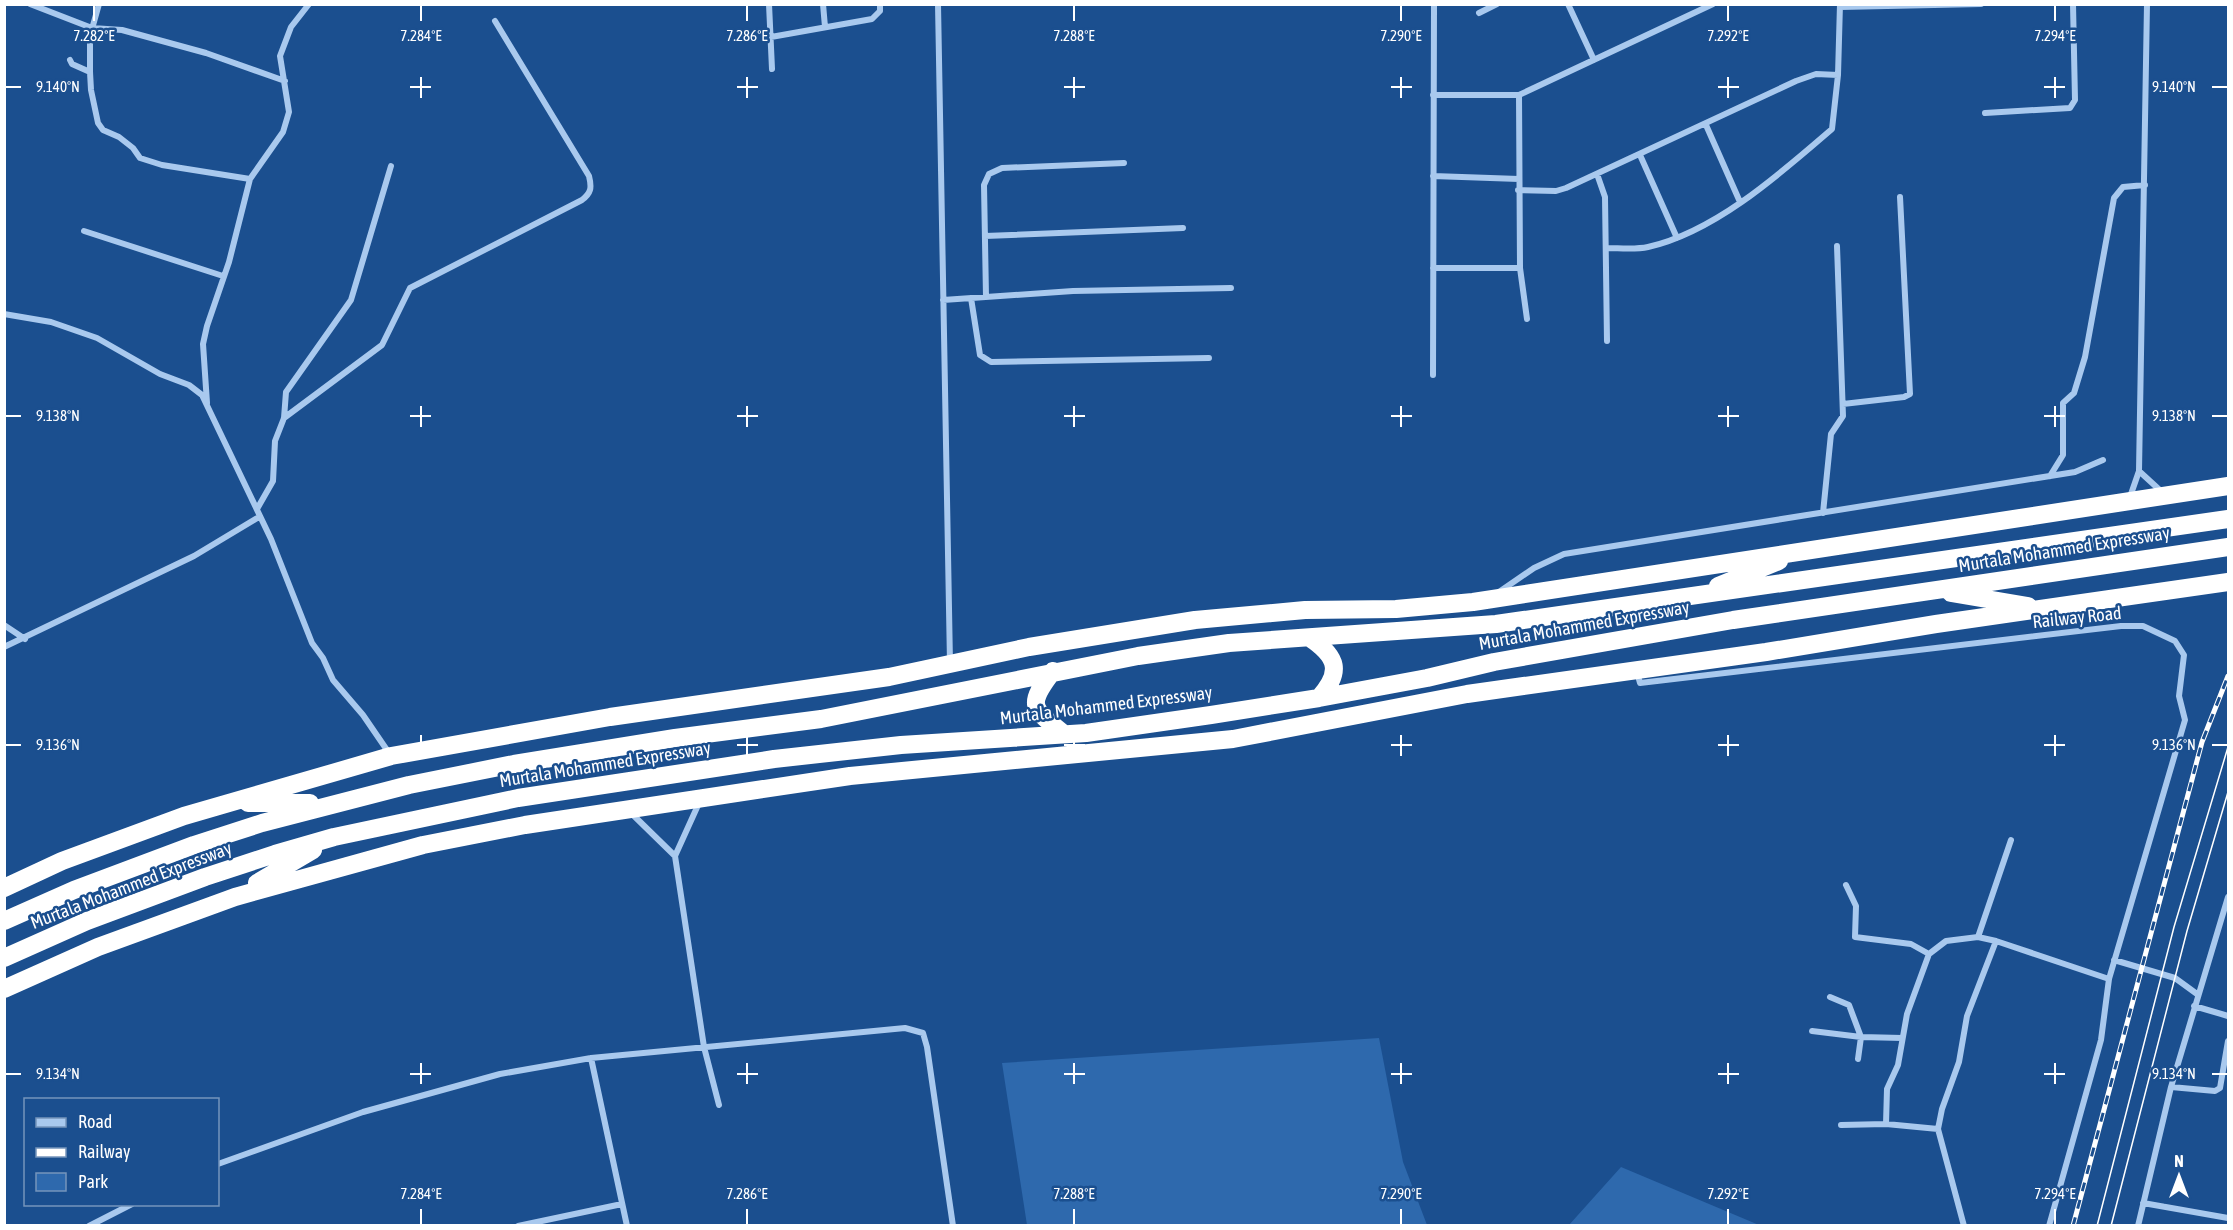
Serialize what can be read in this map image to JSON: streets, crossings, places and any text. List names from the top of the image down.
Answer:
{
  "streets": {
    "highway": ["Murtala Mohammed Expressway"],
    "street": ["Railway Road"]
  },
  "legend": ["Road", "Railway", "Park"],
  "north": "top",
  "coordinates": [
    "7.282°E",
    "7.284°E",
    "7.286°E",
    "7.288°E",
    "7.290°E",
    "7.292°E",
    "7.294°E",
    "9.140°N",
    "9.138°N",
    "9.136°N",
    "9.134°N"
  ]
}
